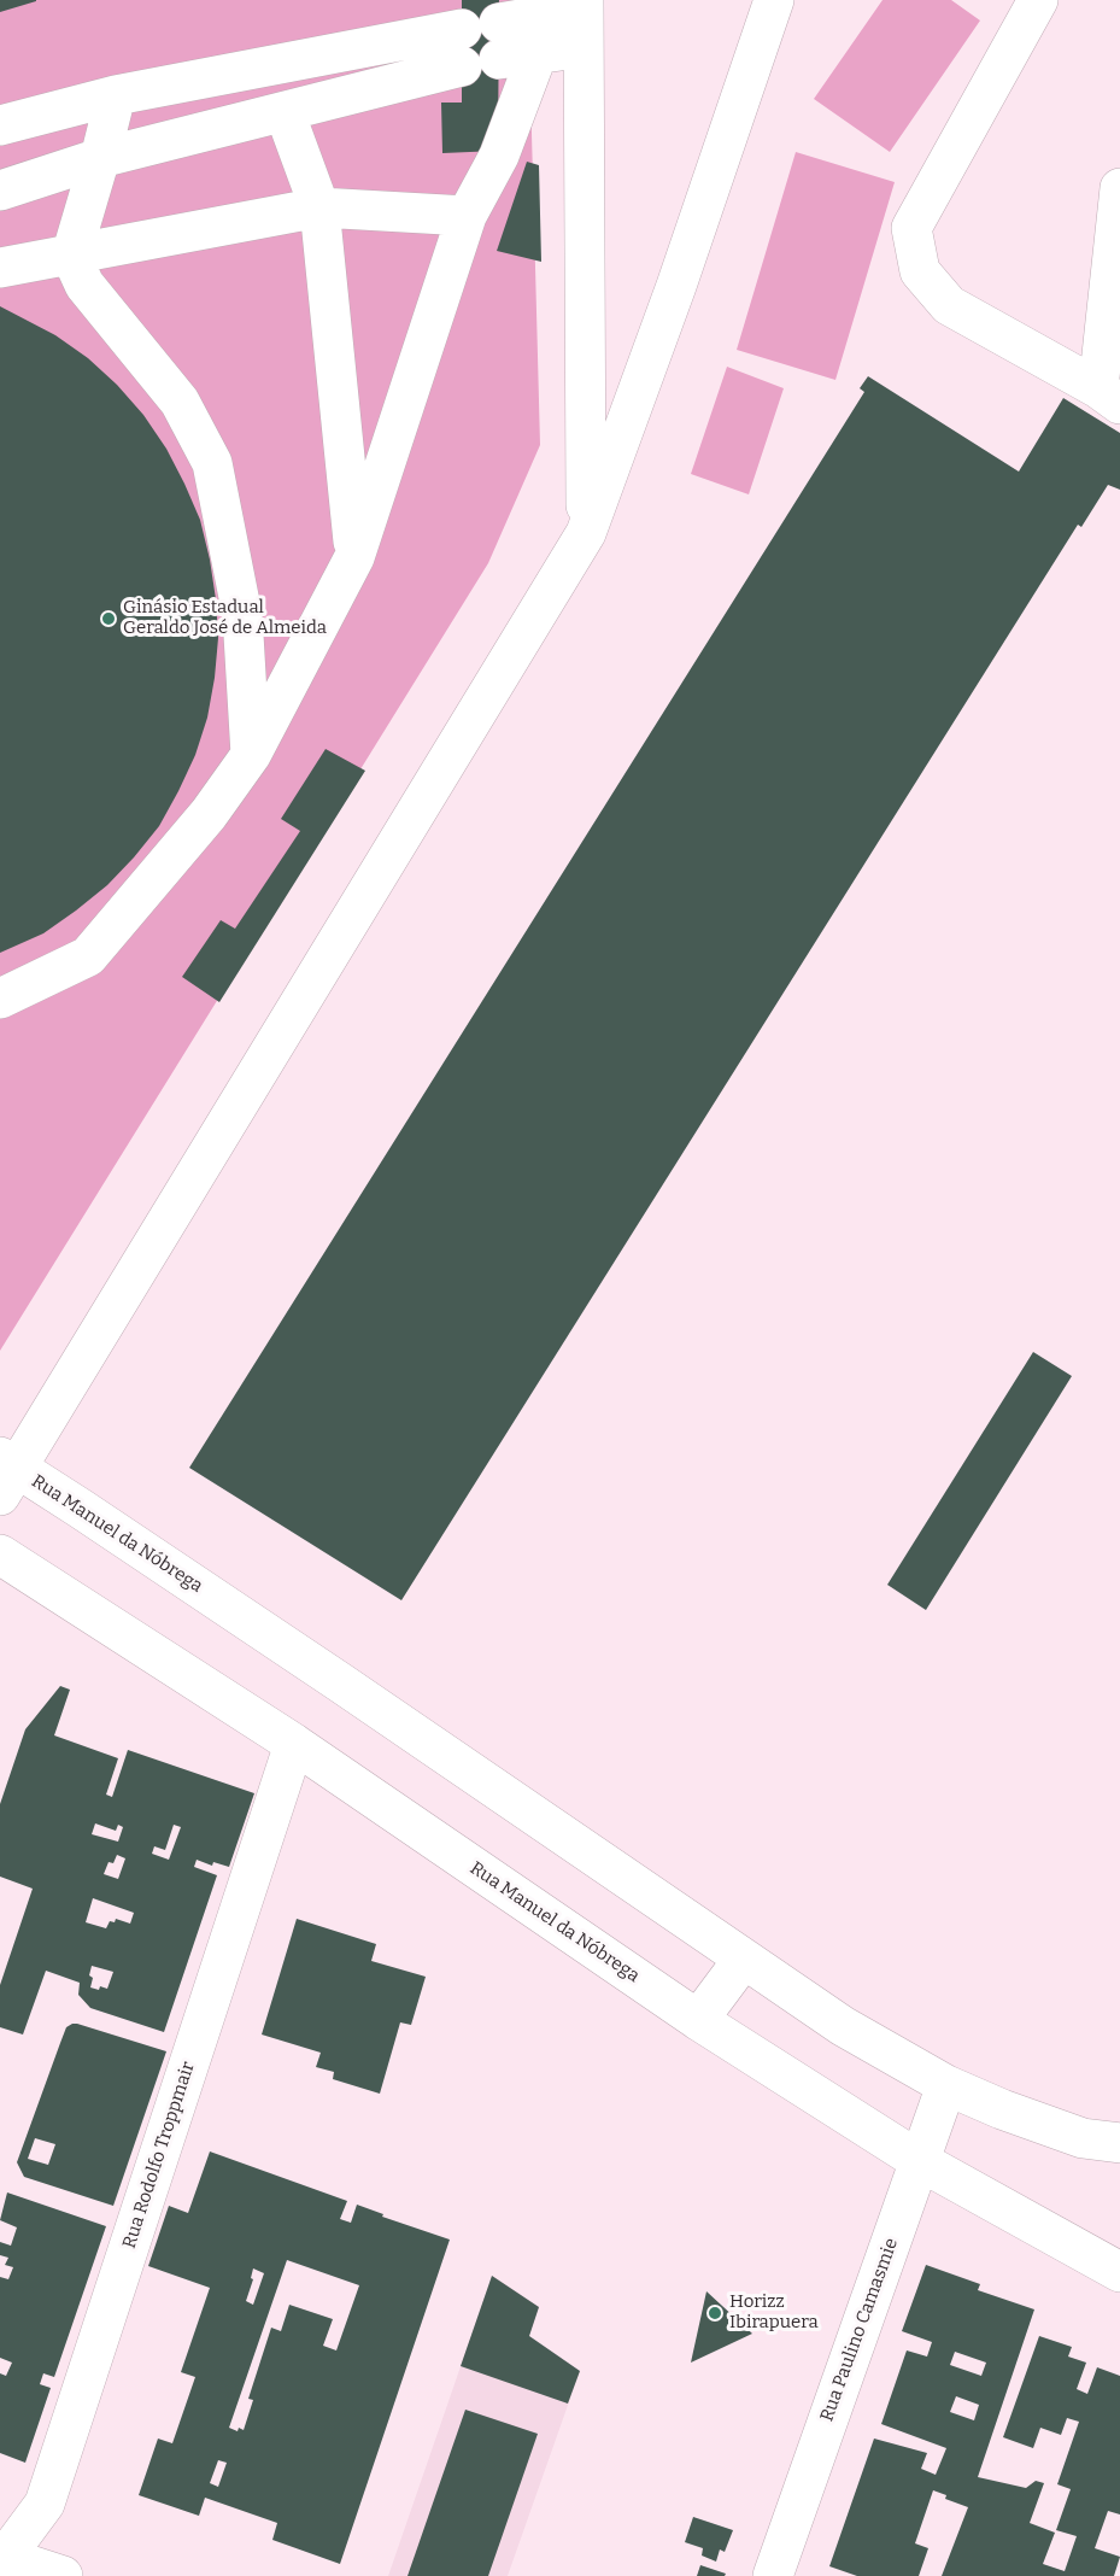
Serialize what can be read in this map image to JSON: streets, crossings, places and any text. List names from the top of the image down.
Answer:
{
  "streets": {
    "street": ["Rua Manuel da Nóbrega", "Rua Rodolfo Troppmair", "Rua Paulino Camasmie"]
  },
  "crossings": [
    ["Rua Manuel da Nóbrega", "Rua Rodolfo Troppmair"],
    ["Rua Manuel da Nóbrega", "Rua Paulino Camasmie"]
  ],
  "places": ["Ginásio Estadual Geraldo José de Almeida", "Horizz Ibirapuera"]
}
